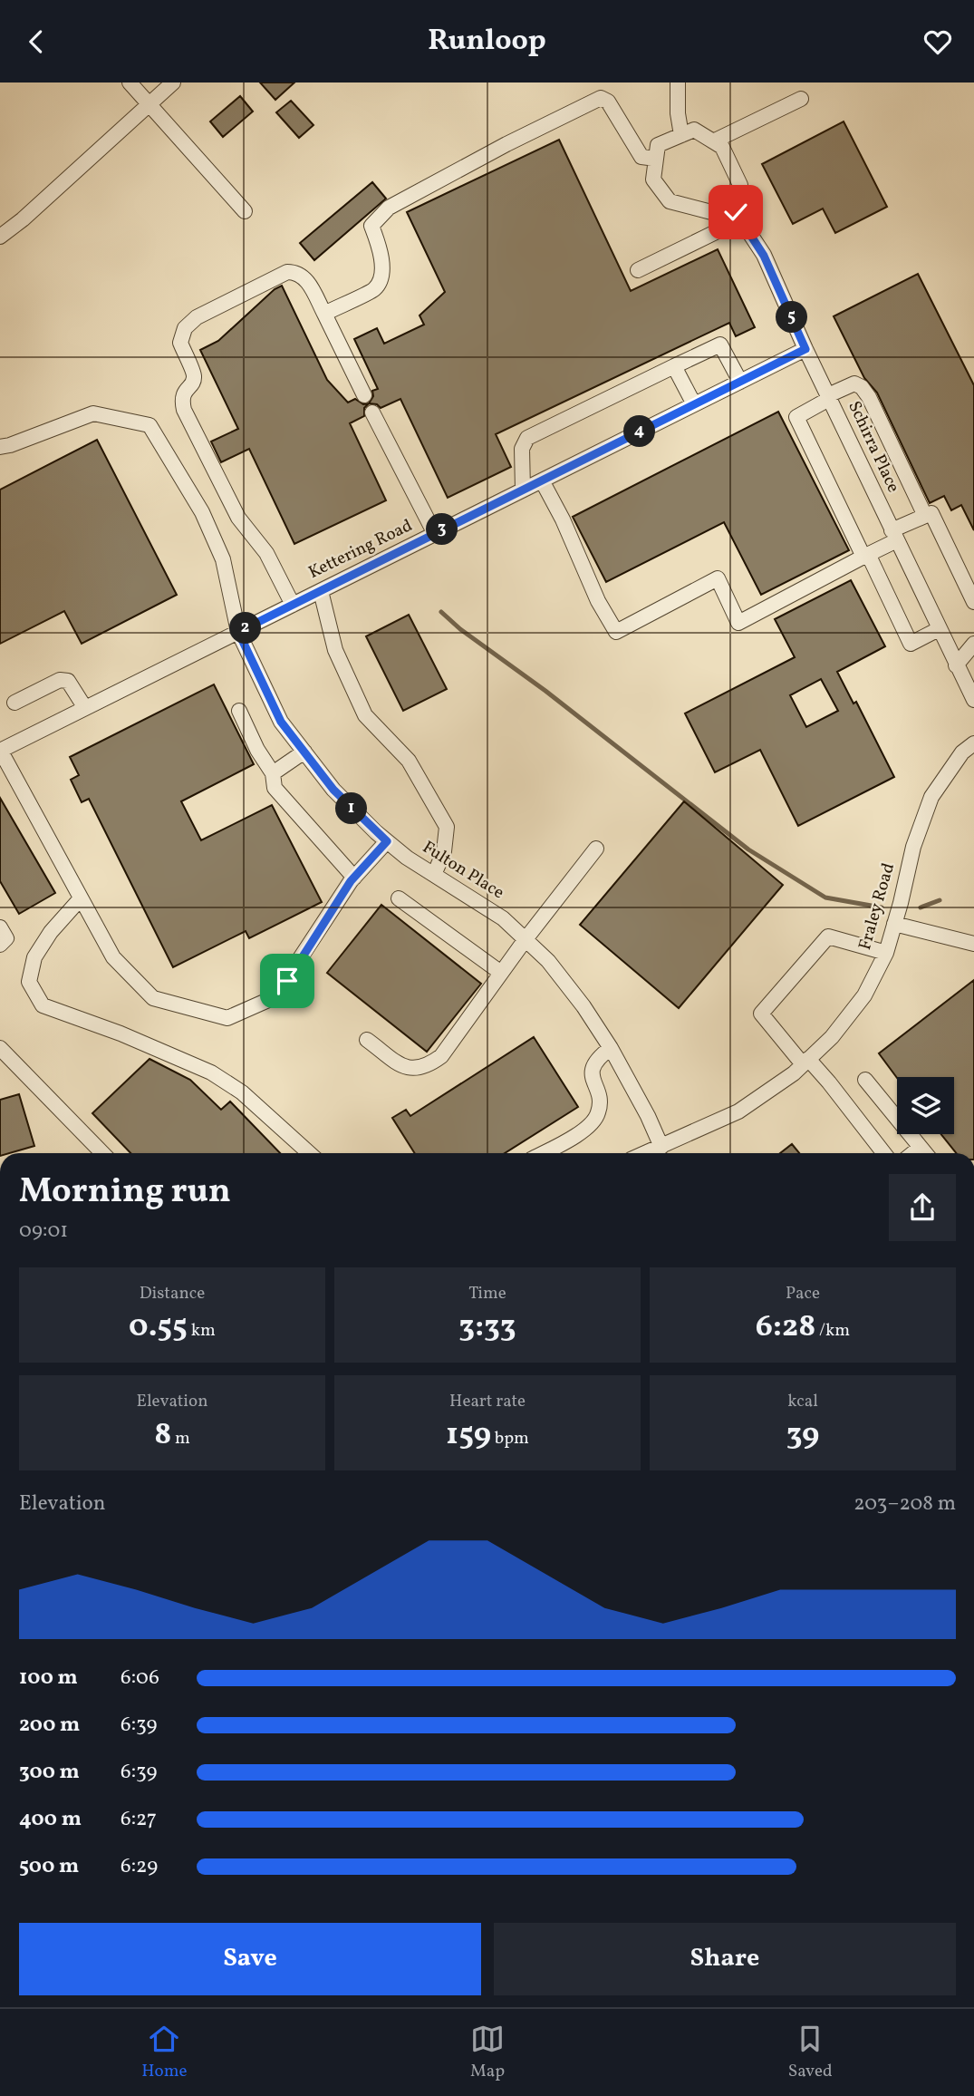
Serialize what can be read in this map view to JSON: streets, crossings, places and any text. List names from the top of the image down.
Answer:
{
  "streets": {
    "street": [
      "Schirra Place",
      "Kettering Road",
      "Fulton Place",
      "Fraley Road"
    ]
  },
  "crossings": [
    ["Schirra Place", "Kettering Road"],
    ["Kettering Road", "Fulton Place"],
    ["Fulton Place", "Fraley Road"]
  ],
  "page": {
    "header": "Runloop",
    "pins": [
      "5",
      "4",
      "3",
      "2",
      "1"
    ],
    "heading": ["Morning run", "09:01"],
    "stats": [
      ["Distance", "0.55 km"],
      ["Time", "3:33"],
      ["Pace", "6:28 /km"],
      ["Elevation", "8 m"],
      ["Heart rate", "159 bpm"],
      ["kcal", "39"]
    ],
    "chart": ["Elevation", "203–208 m"],
    "list": [
      {
        "name": "100 m",
        "note": "6:06"
      },
      {
        "name": "200 m",
        "note": "6:39"
      },
      {
        "name": "300 m",
        "note": "6:39"
      },
      {
        "name": "400 m",
        "note": "6:27"
      },
      {
        "name": "500 m",
        "note": "6:29"
      }
    ],
    "buttons": ["Save", "Share"],
    "tabs": ["Home", "Map", "Saved"]
  }
}
